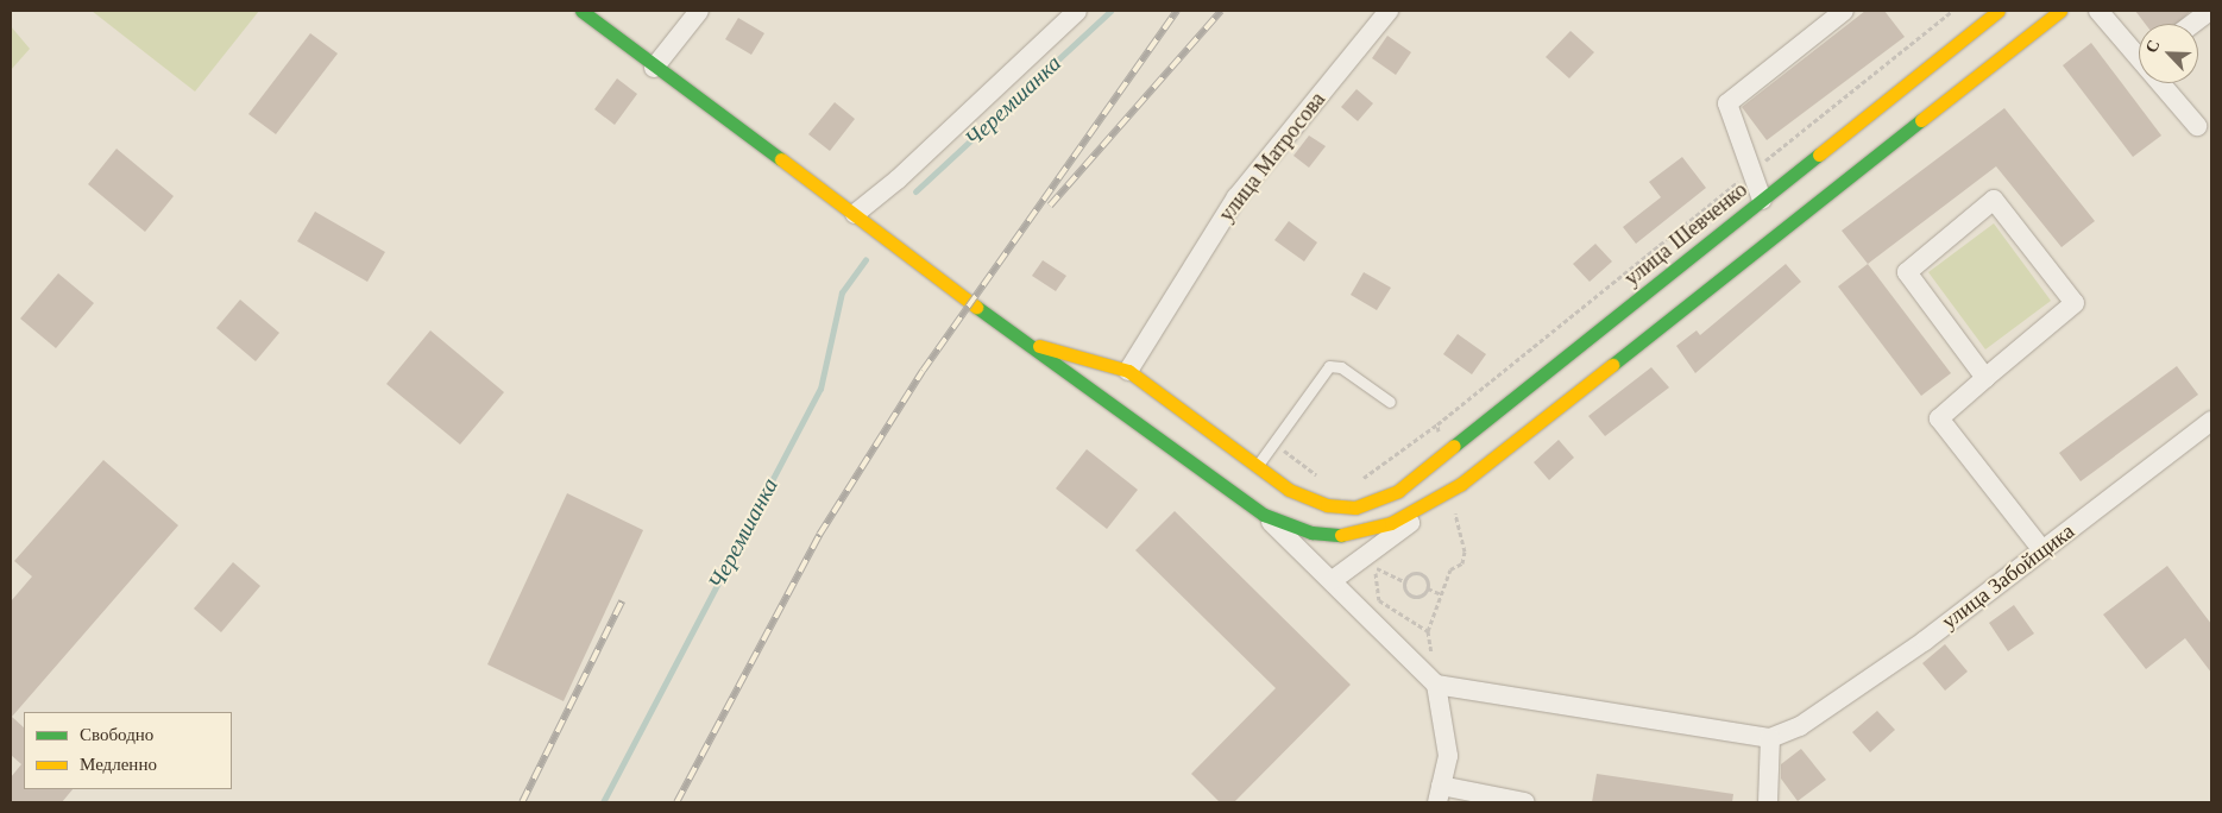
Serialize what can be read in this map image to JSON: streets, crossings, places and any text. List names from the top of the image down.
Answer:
{
  "streets": {
    "main road": ["улица Шевченко"],
    "street": ["улица Матросова", "улица Забойщика"]
  },
  "crossings": [
    ["улица Матросова", "улица Шевченко"]
  ],
  "water": ["Черемшанка"],
  "legend": ["Свободно", "Медленно"],
  "north": "top left"
}
